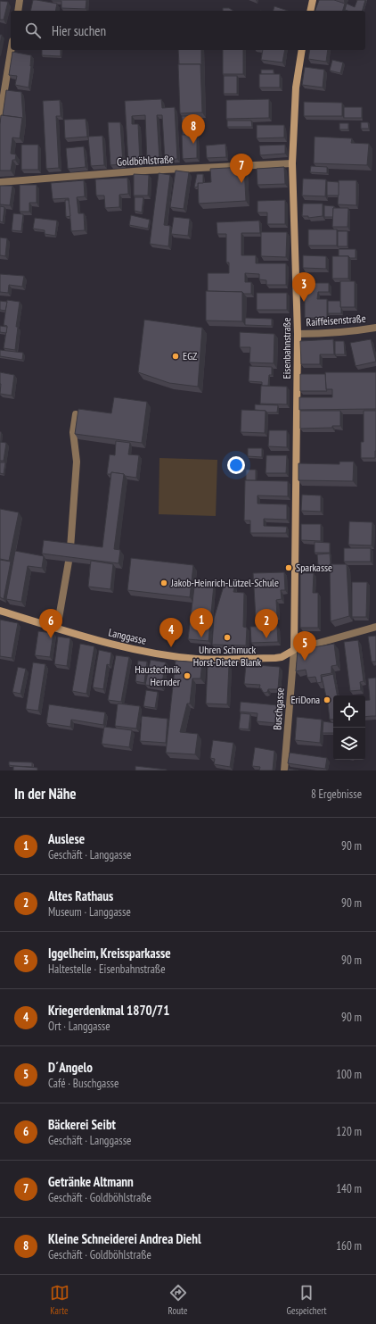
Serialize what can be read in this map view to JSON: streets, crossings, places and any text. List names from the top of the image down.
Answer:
{
  "streets": {
    "main road": ["Eisenbahnstraße", "Langgasse"],
    "street": ["Goldböhlstraße", "Raiffeisenstraße", "Buschgasse"]
  },
  "crossings": [
    ["Goldböhlstraße", "Eisenbahnstraße"],
    ["Raiffeisenstraße", "Eisenbahnstraße"],
    ["Eisenbahnstraße", "Langgasse"],
    ["Eisenbahnstraße", "Buschgasse"],
    ["Langgasse", "Buschgasse"]
  ],
  "places": [
    "EGZ",
    "Sparkasse",
    "Jakob-Heinrich-Lützel-Schule",
    "Uhren Schmuck Horst-Dieter Blank",
    "Haustechnik Hernder",
    "EriDona"
  ],
  "page": {
    "search": "Hier suchen",
    "pins": [
      "8",
      "7",
      "3",
      "1",
      "2",
      "6",
      "4",
      "5"
    ],
    "heading": ["In der Nähe", "8 Ergebnisse"],
    "list": [
      {
        "mark": "1",
        "name": "Auslese",
        "note": "Geschäft · Langgasse",
        "value": "90 m"
      },
      {
        "mark": "2",
        "name": "Altes Rathaus",
        "note": "Museum · Langgasse",
        "value": "90 m"
      },
      {
        "mark": "3",
        "name": "Iggelheim, Kreissparkasse",
        "note": "Haltestelle · Eisenbahnstraße",
        "value": "90 m"
      },
      {
        "mark": "4",
        "name": "Kriegerdenkmal 1870/71",
        "note": "Ort · Langgasse",
        "value": "90 m"
      },
      {
        "mark": "5",
        "name": "D´Angelo",
        "note": "Café · Buschgasse",
        "value": "100 m"
      },
      {
        "mark": "6",
        "name": "Bäckerei Seibt",
        "note": "Geschäft · Langgasse",
        "value": "120 m"
      },
      {
        "mark": "7",
        "name": "Getränke Altmann",
        "note": "Geschäft · Goldböhlstraße",
        "value": "140 m"
      },
      {
        "mark": "8",
        "name": "Kleine Schneiderei Andrea Diehl",
        "note": "Geschäft · Goldböhlstraße",
        "value": "160 m"
      }
    ],
    "nav": ["Karte", "Route", "Gespeichert"]
  }
}
